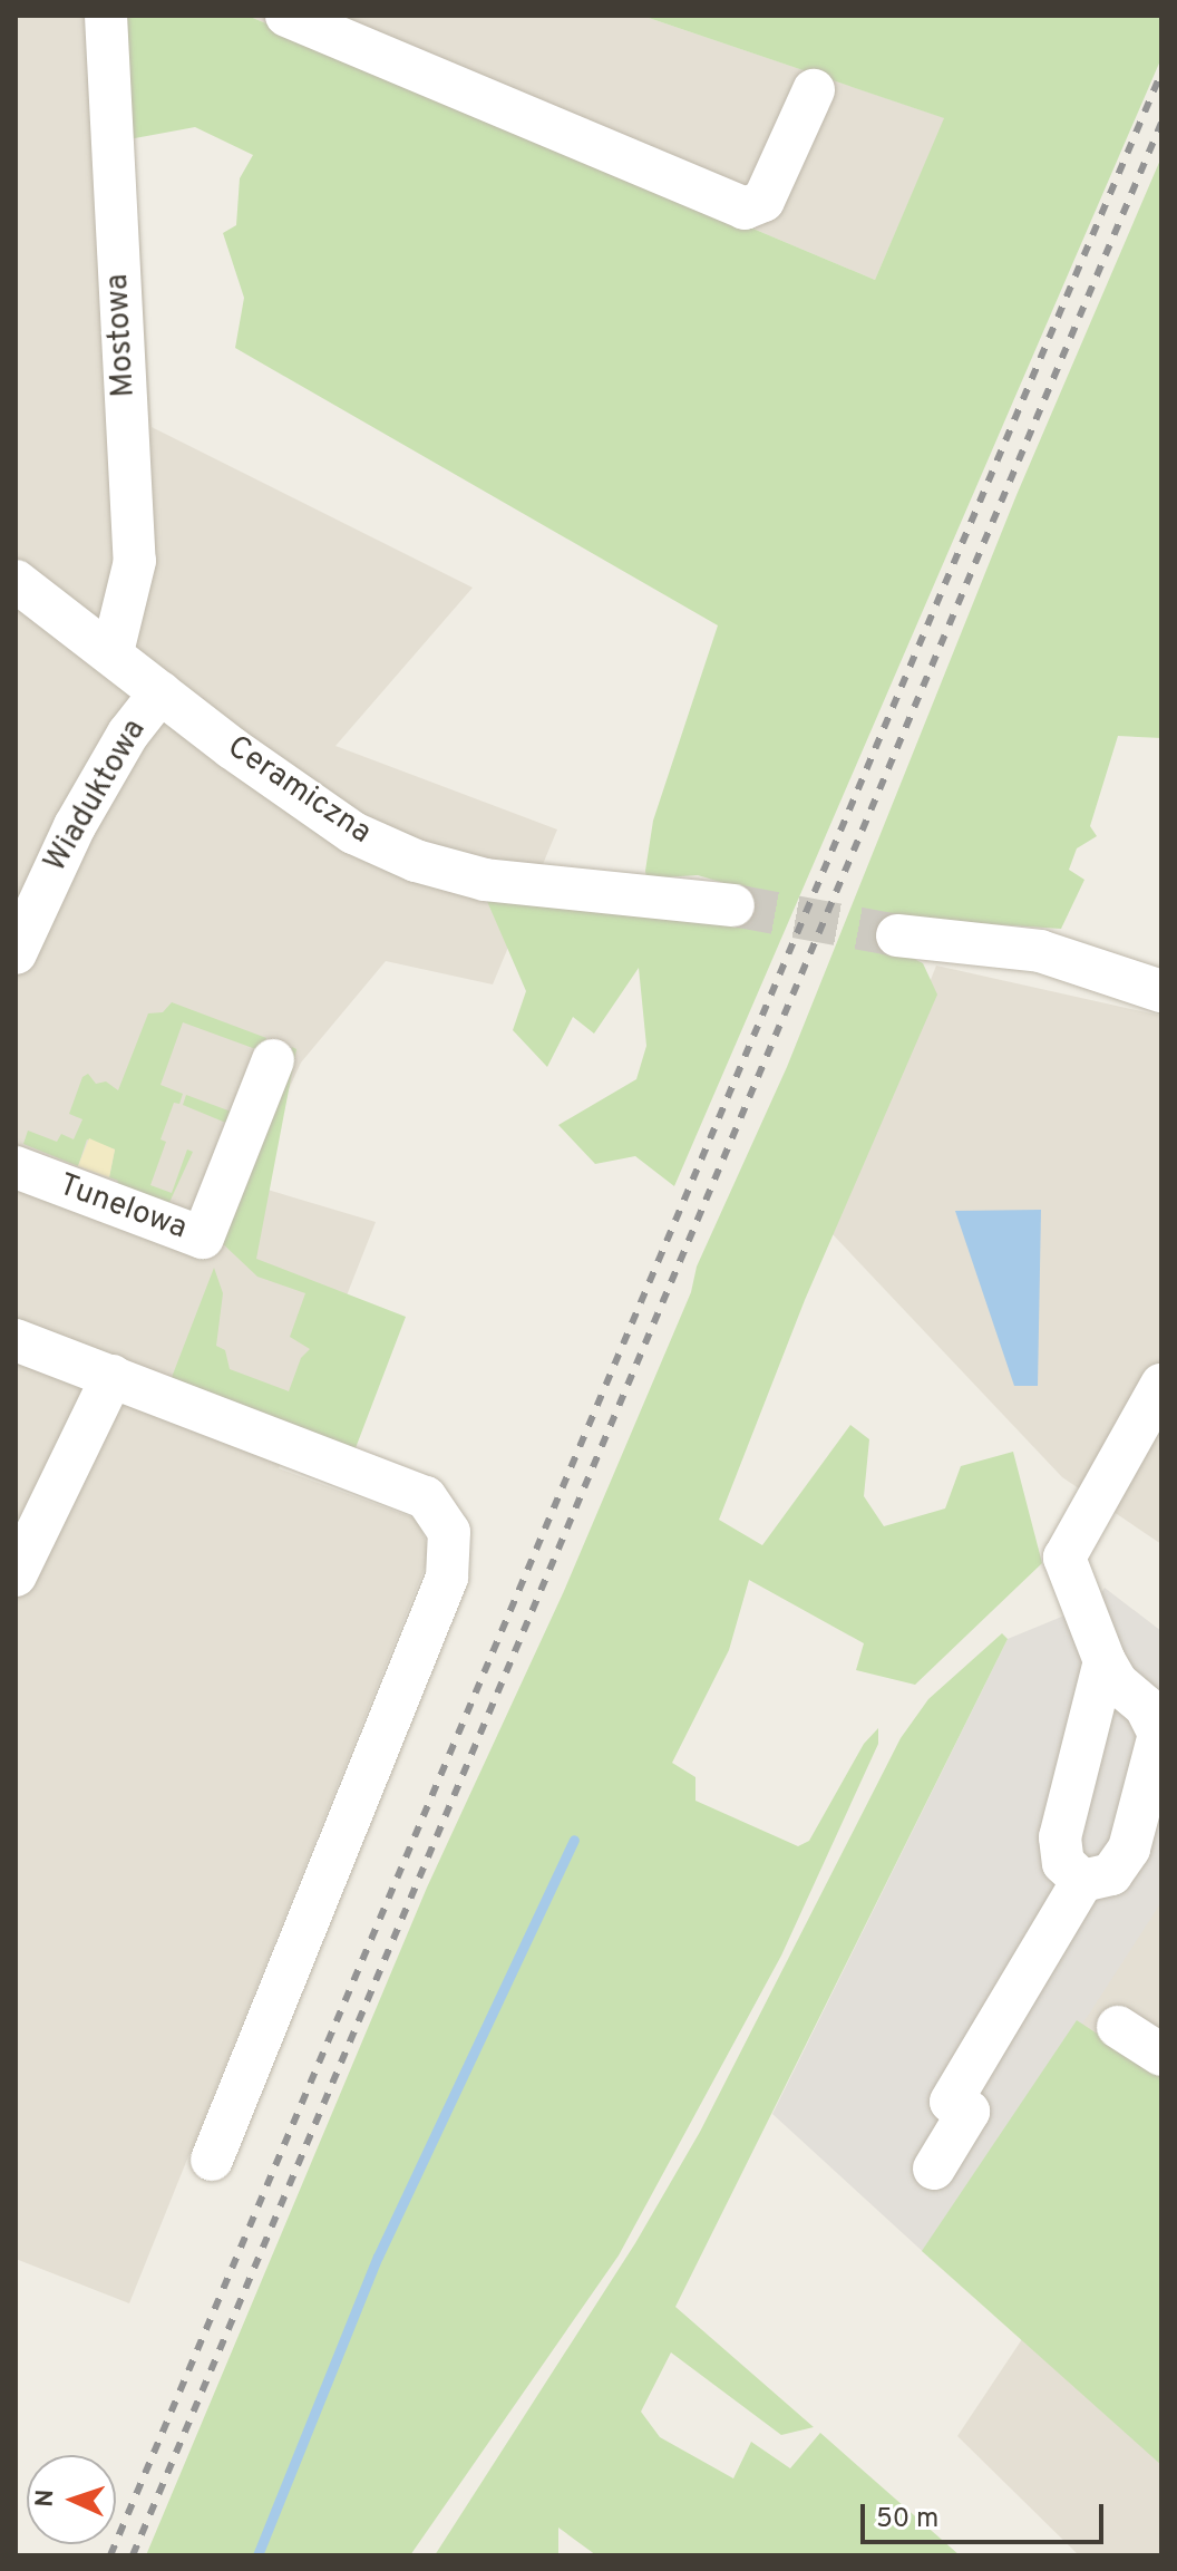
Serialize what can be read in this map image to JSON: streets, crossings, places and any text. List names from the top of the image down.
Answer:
{
  "streets": {
    "street": [
      "Mostowa",
      "Ceramiczna",
      "Wiaduktowa",
      "Tunelowa"
    ]
  },
  "crossings": [
    ["Mostowa", "Ceramiczna"],
    ["Ceramiczna", "Wiaduktowa"]
  ],
  "scale_bar": "50 m",
  "north": "left"
}
